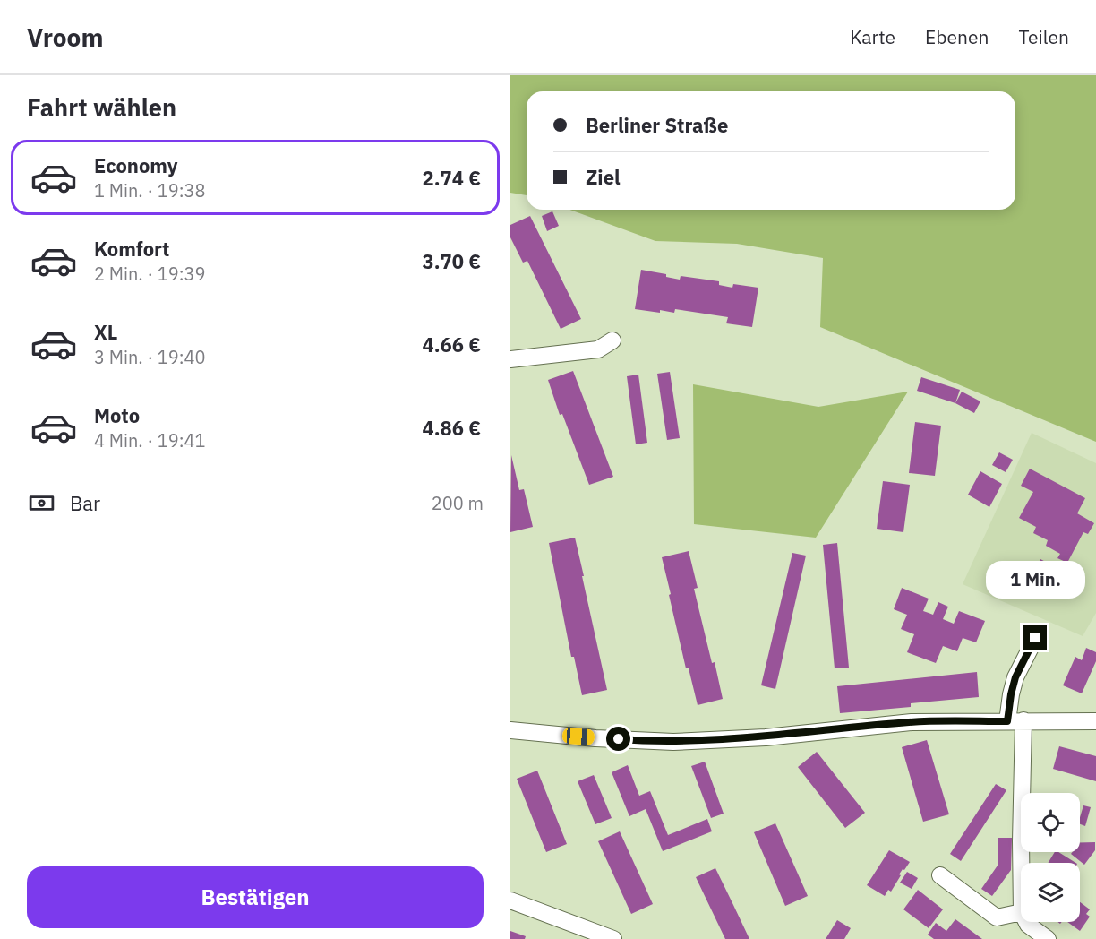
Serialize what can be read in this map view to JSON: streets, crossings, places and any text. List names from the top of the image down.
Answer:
{
  "page": {
    "header": "Vroom",
    "nav": ["Karte", "Ebenen", "Teilen"],
    "heading": "Fahrt wählen",
    "banner": ["Berliner Straße", "Ziel"],
    "list": [
      {
        "name": "Economy",
        "note": "1 Min. · 19:38",
        "value": "2.74 €"
      },
      {
        "name": "Komfort",
        "note": "2 Min. · 19:39",
        "value": "3.70 €"
      },
      {
        "name": "XL",
        "note": "3 Min. · 19:40",
        "value": "4.66 €"
      },
      {
        "name": "Moto",
        "note": "4 Min. · 19:41",
        "value": "4.86 €"
      }
    ],
    "pay": ["Bar", "200 m"],
    "bubble": "1 Min.",
    "buttons": "Bestätigen"
  }
}
